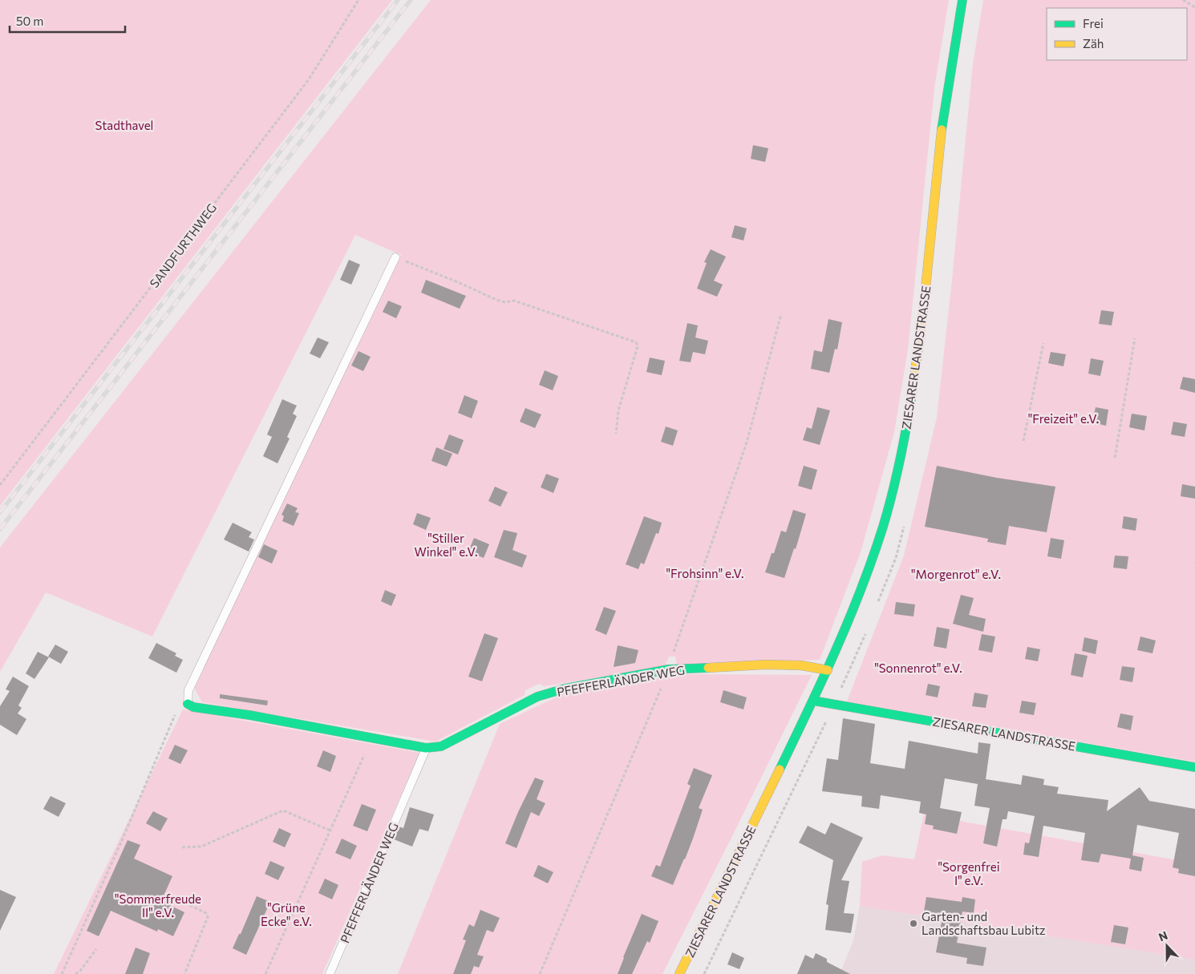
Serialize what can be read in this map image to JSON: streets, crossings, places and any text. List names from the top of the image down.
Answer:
{
  "streets": {
    "street": ["ZIESARER LANDSTRASSE", "PFEFFERLÄNDER WEG"],
    "path": ["SANDFURTHWEG"]
  },
  "crossings": [
    ["ZIESARER LANDSTRASSE", "PFEFFERLÄNDER WEG"]
  ],
  "parks": [
    "Stadthavel",
    "\"Freizeit\" e.V.",
    "\"Stiller Winkel\" e.V.",
    "\"Frohsinn\" e.V.",
    "\"Morgenrot\" e.V.",
    "\"Sonnenrot\" e.V.",
    "\"Sorgenfrei I\" e.V.",
    "\"Sommerfreude II\" e.V.",
    "\"Grüne Ecke\" e.V."
  ],
  "places": ["Garten- und Landschaftsbau Lubitz"],
  "legend": ["Frei", "Zäh"],
  "scale_bar": "50 m",
  "north": "top"
}
